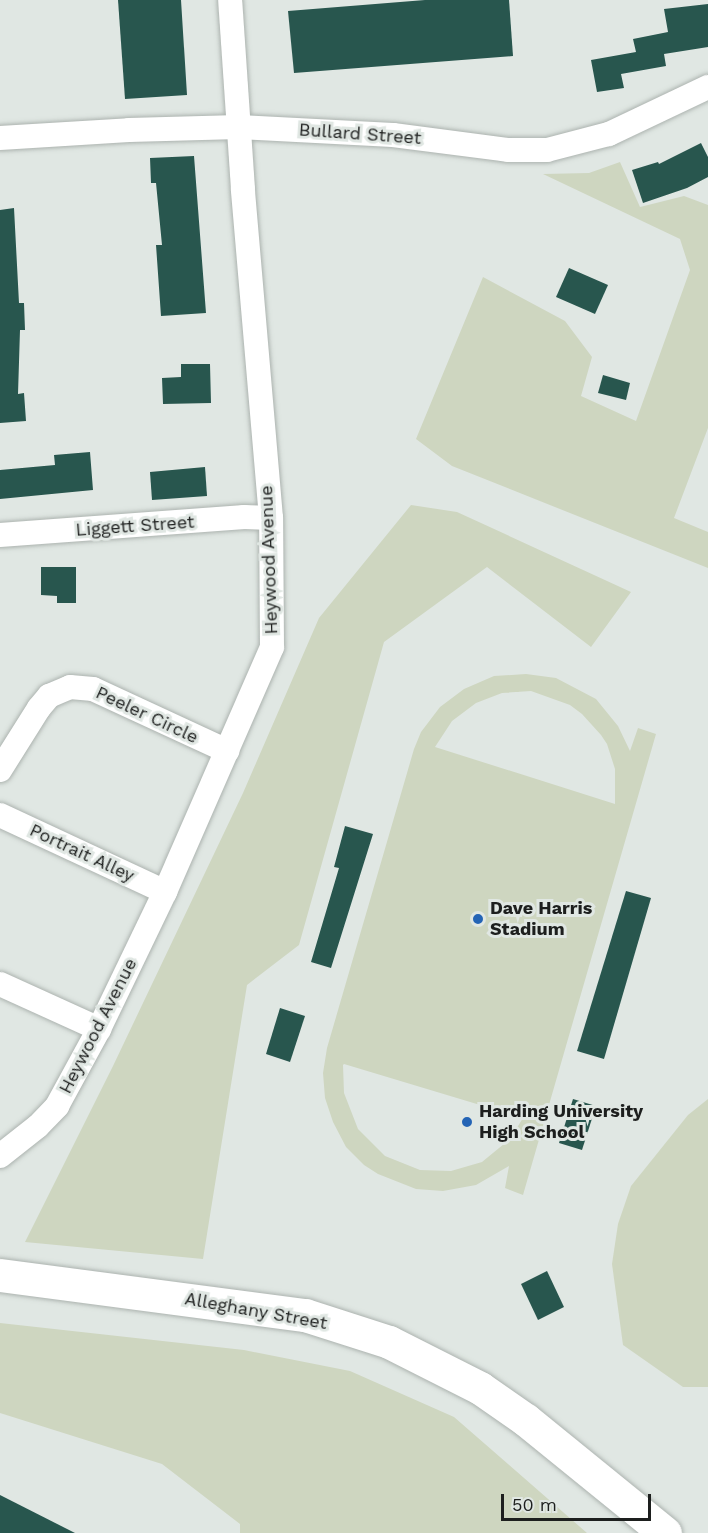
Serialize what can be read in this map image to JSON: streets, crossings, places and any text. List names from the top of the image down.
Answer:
{
  "streets": {
    "street": [
      "Bullard Street",
      "Liggett Street",
      "Heywood Avenue",
      "Peeler Circle",
      "Portrait Alley",
      "Alleghany Street"
    ]
  },
  "crossings": [
    ["Bullard Street", "Heywood Avenue"],
    ["Liggett Street", "Heywood Avenue"],
    ["Heywood Avenue", "Peeler Circle"],
    ["Heywood Avenue", "Portrait Alley"]
  ],
  "places": ["Dave Harris Stadium", "Harding University High School"],
  "scale_bar": "50 m"
}
